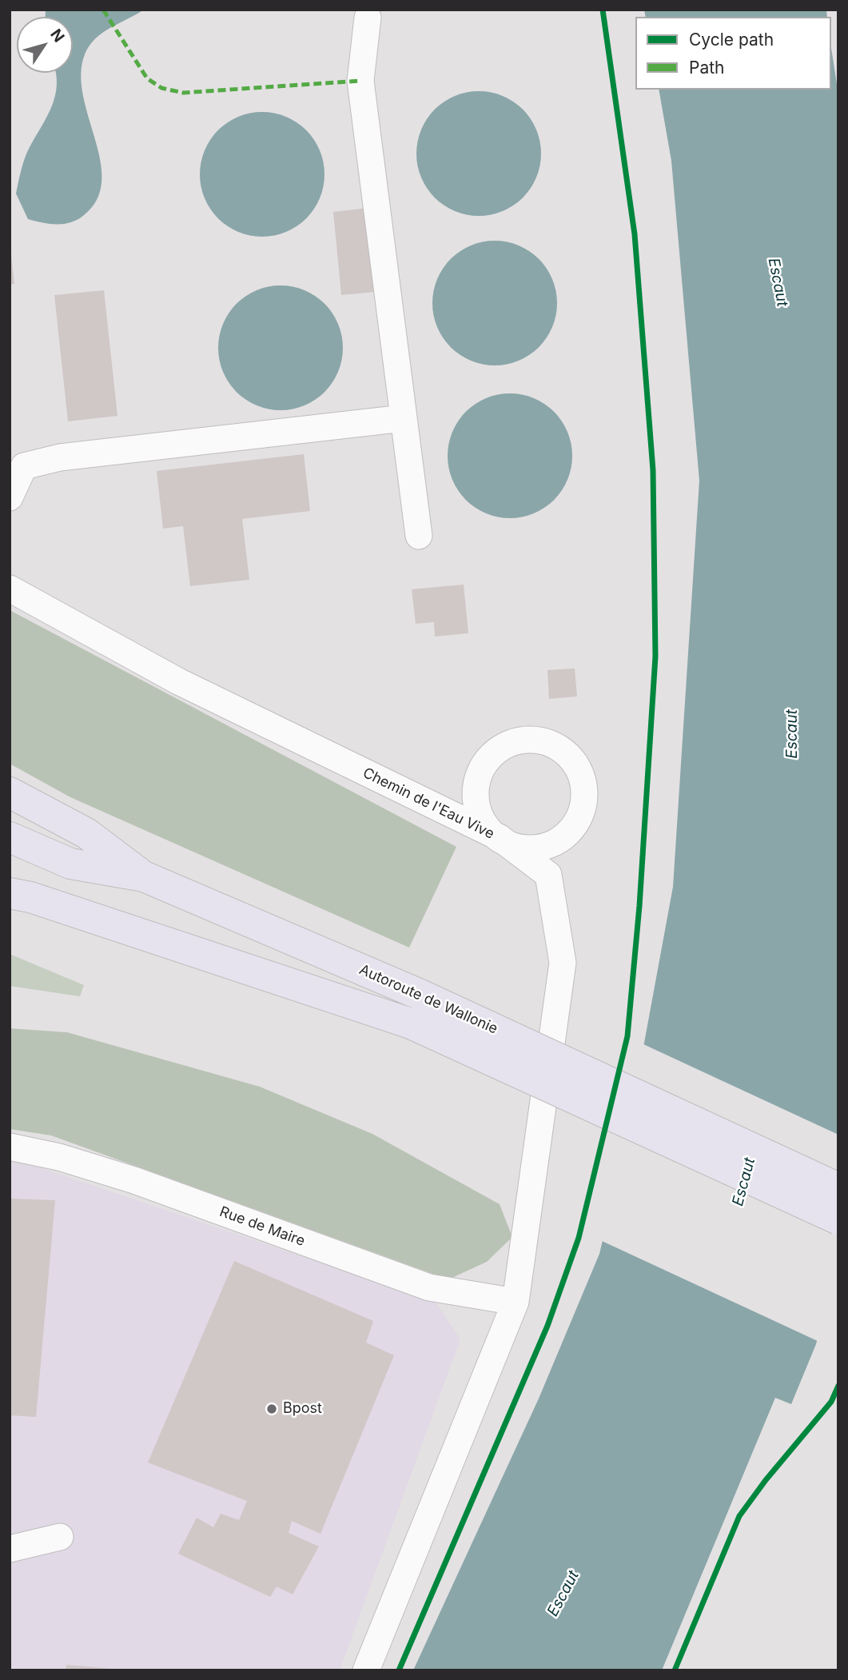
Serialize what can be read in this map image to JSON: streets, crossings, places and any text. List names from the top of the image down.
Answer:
{
  "streets": {
    "highway": ["Autoroute de Wallonie"],
    "street": ["Chemin de l'Eau Vive", "Rue de Maire"]
  },
  "crossings": [
    ["Chemin de l'Eau Vive", "Rue de Maire"]
  ],
  "water": ["Escaut"],
  "places": ["Bpost"],
  "legend": ["Cycle path", "Path"],
  "north": "top right"
}
